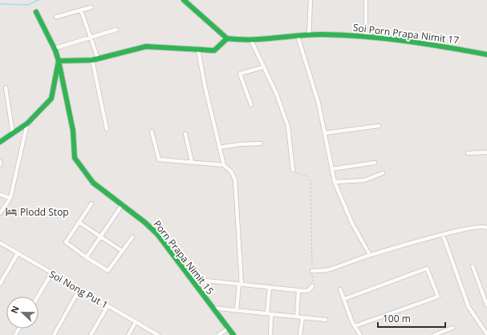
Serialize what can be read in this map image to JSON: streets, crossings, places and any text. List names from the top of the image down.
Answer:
{
  "streets": {
    "street": ["Soi Porn Prapa Nimit 17", "Porn Prapa Nimit 15", "Soi Nong Put 1"]
  },
  "places": {
    "hotel": ["Plodd Stop"]
  },
  "scale_bar": "100 m",
  "north": "left"
}
